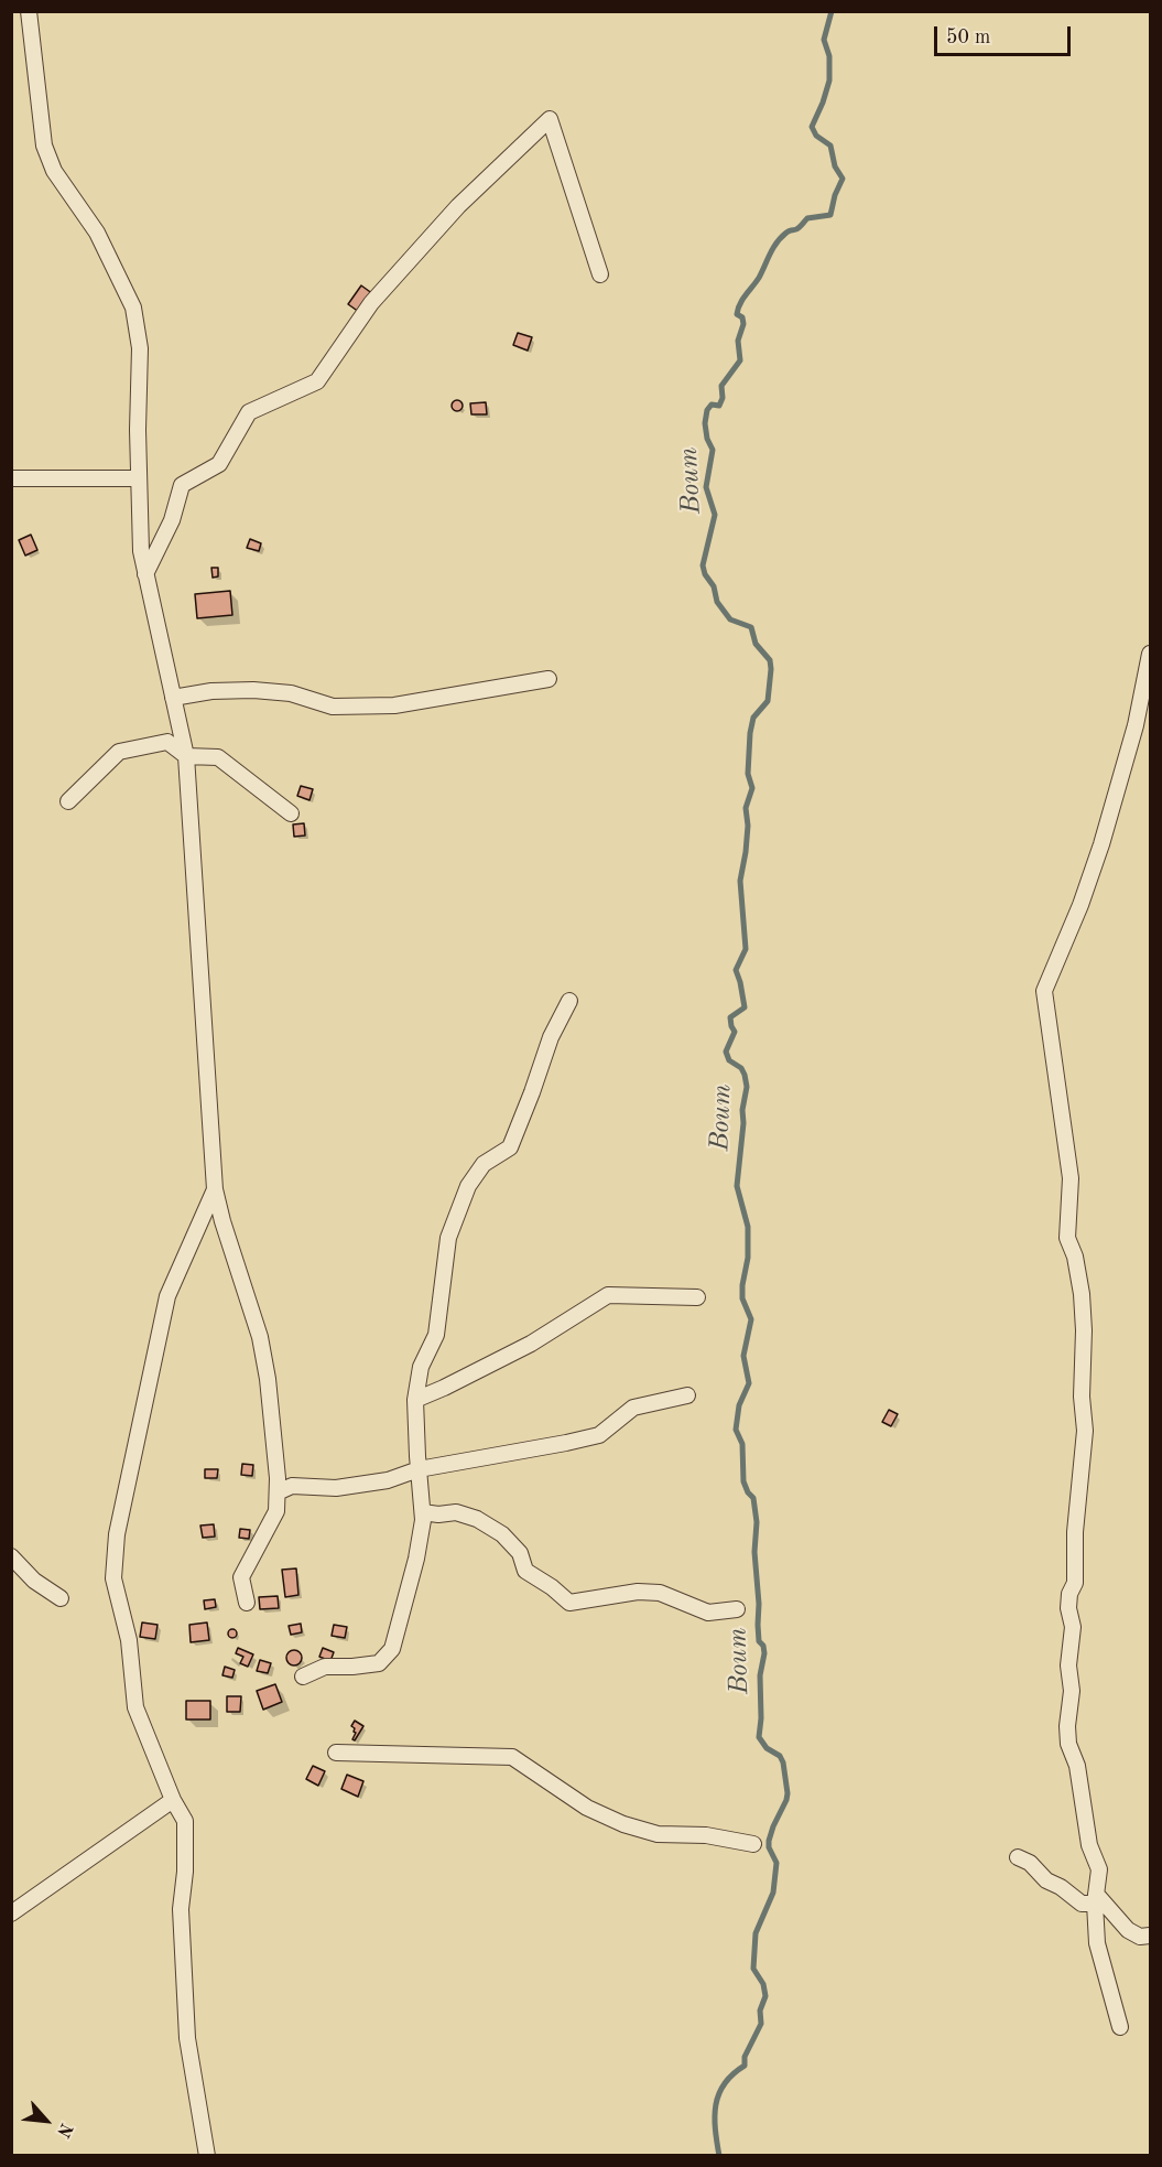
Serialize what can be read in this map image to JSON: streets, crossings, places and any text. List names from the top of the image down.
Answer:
{
  "water": ["Boum"],
  "scale_bar": "50 m",
  "north": "bottom right"
}
